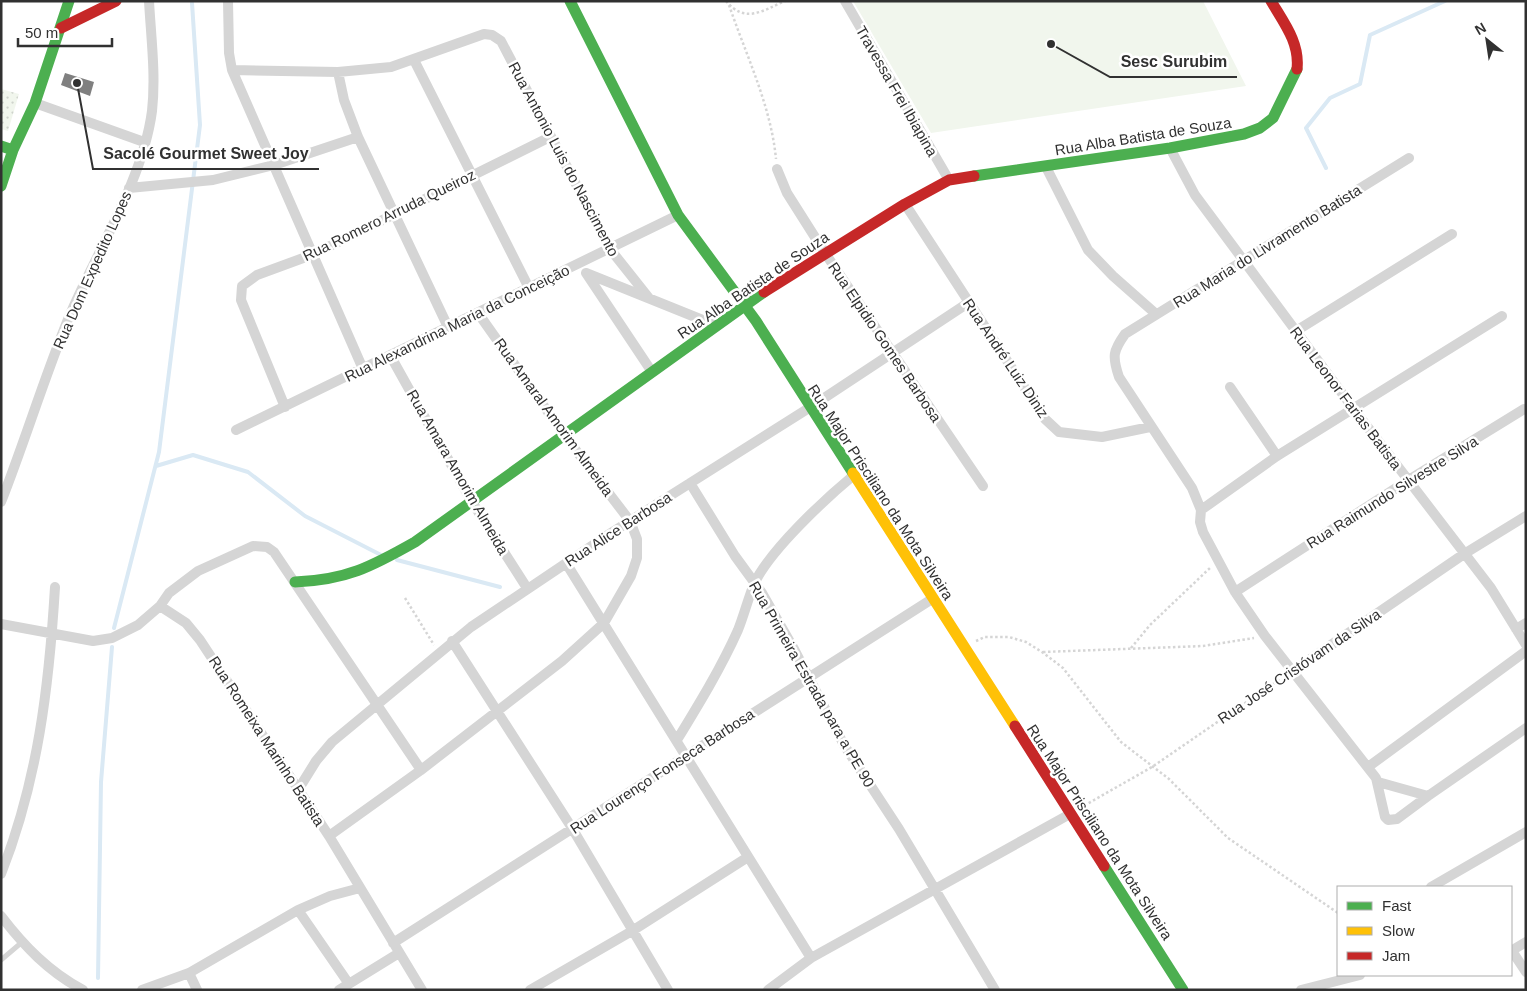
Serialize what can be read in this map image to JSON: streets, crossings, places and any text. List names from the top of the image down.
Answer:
{
  "streets": {
    "main road": ["Rua Alba Batista de Souza", "Rua Major Prisciliano da Mota Silveira"],
    "street": [
      "Travessa Frei Ibiapina",
      "Rua Antonio Luis do Nascimento",
      "Rua Romero Arruda Queiroz",
      "Rua Maria do Livramento Batista",
      "Rua Dom Expedito Lopes",
      "Rua Alexandrina Maria da Conceição",
      "Rua Elpidio Gomes Barbosa",
      "Rua André Luiz Diniz",
      "Rua Leonor Farias Batista",
      "Rua Amaral Amorim Almeida",
      "Rua Amara Amorim Almeida",
      "Rua Raimundo Silvestre Silva",
      "Rua Alice Barbosa",
      "Rua José Cristóvam da Silva",
      "Rua Primeira Estrada para a PE 90",
      "Rua Romeixa Marinho Batista",
      "Rua Lourenço Fonseca Barbosa"
    ]
  },
  "crossings": [
    ["Travessa Frei Ibiapina", "Rua Alba Batista de Souza"],
    ["Rua Alba Batista de Souza", "Rua Elpidio Gomes Barbosa"],
    ["Rua Alba Batista de Souza", "Rua André Luiz Diniz"],
    ["Rua Alba Batista de Souza", "Rua Leonor Farias Batista"],
    ["Rua Alba Batista de Souza", "Rua Amaral Amorim Almeida"],
    ["Rua Alba Batista de Souza", "Rua Amara Amorim Almeida"],
    ["Rua Alba Batista de Souza", "Rua Major Prisciliano da Mota Silveira"],
    ["Rua Antonio Luis do Nascimento", "Rua Romero Arruda Queiroz"],
    ["Rua Antonio Luis do Nascimento", "Rua Alexandrina Maria da Conceição"],
    ["Rua Romero Arruda Queiroz", "Rua Alexandrina Maria da Conceição"],
    ["Rua Maria do Livramento Batista", "Rua André Luiz Diniz"],
    ["Rua Maria do Livramento Batista", "Rua Leonor Farias Batista"],
    ["Rua Alexandrina Maria da Conceição", "Rua Amaral Amorim Almeida"],
    ["Rua Alexandrina Maria da Conceição", "Rua Amara Amorim Almeida"],
    ["Rua Alexandrina Maria da Conceição", "Rua Major Prisciliano da Mota Silveira"],
    ["Rua Elpidio Gomes Barbosa", "Rua Alice Barbosa"],
    ["Rua André Luiz Diniz", "Rua Alice Barbosa"],
    ["Rua Leonor Farias Batista", "Rua Raimundo Silvestre Silva"],
    ["Rua Leonor Farias Batista", "Rua José Cristóvam da Silva"],
    ["Rua Amaral Amorim Almeida", "Rua Alice Barbosa"],
    ["Rua Amara Amorim Almeida", "Rua Alice Barbosa"],
    ["Rua Major Prisciliano da Mota Silveira", "Rua Alice Barbosa"],
    ["Rua Major Prisciliano da Mota Silveira", "Rua José Cristóvam da Silva"],
    ["Rua Major Prisciliano da Mota Silveira", "Rua Lourenço Fonseca Barbosa"],
    ["Rua Alice Barbosa", "Rua Primeira Estrada para a PE 90"],
    ["Rua Alice Barbosa", "Rua Romeixa Marinho Batista"],
    ["Rua Primeira Estrada para a PE 90", "Rua Lourenço Fonseca Barbosa"],
    ["Rua Romeixa Marinho Batista", "Rua Lourenço Fonseca Barbosa"]
  ],
  "places": ["Sesc Surubim", "Sacolé Gourmet Sweet Joy"],
  "legend": ["Fast", "Slow", "Jam"],
  "scale_bar": "50 m",
  "north": "top left"
}
